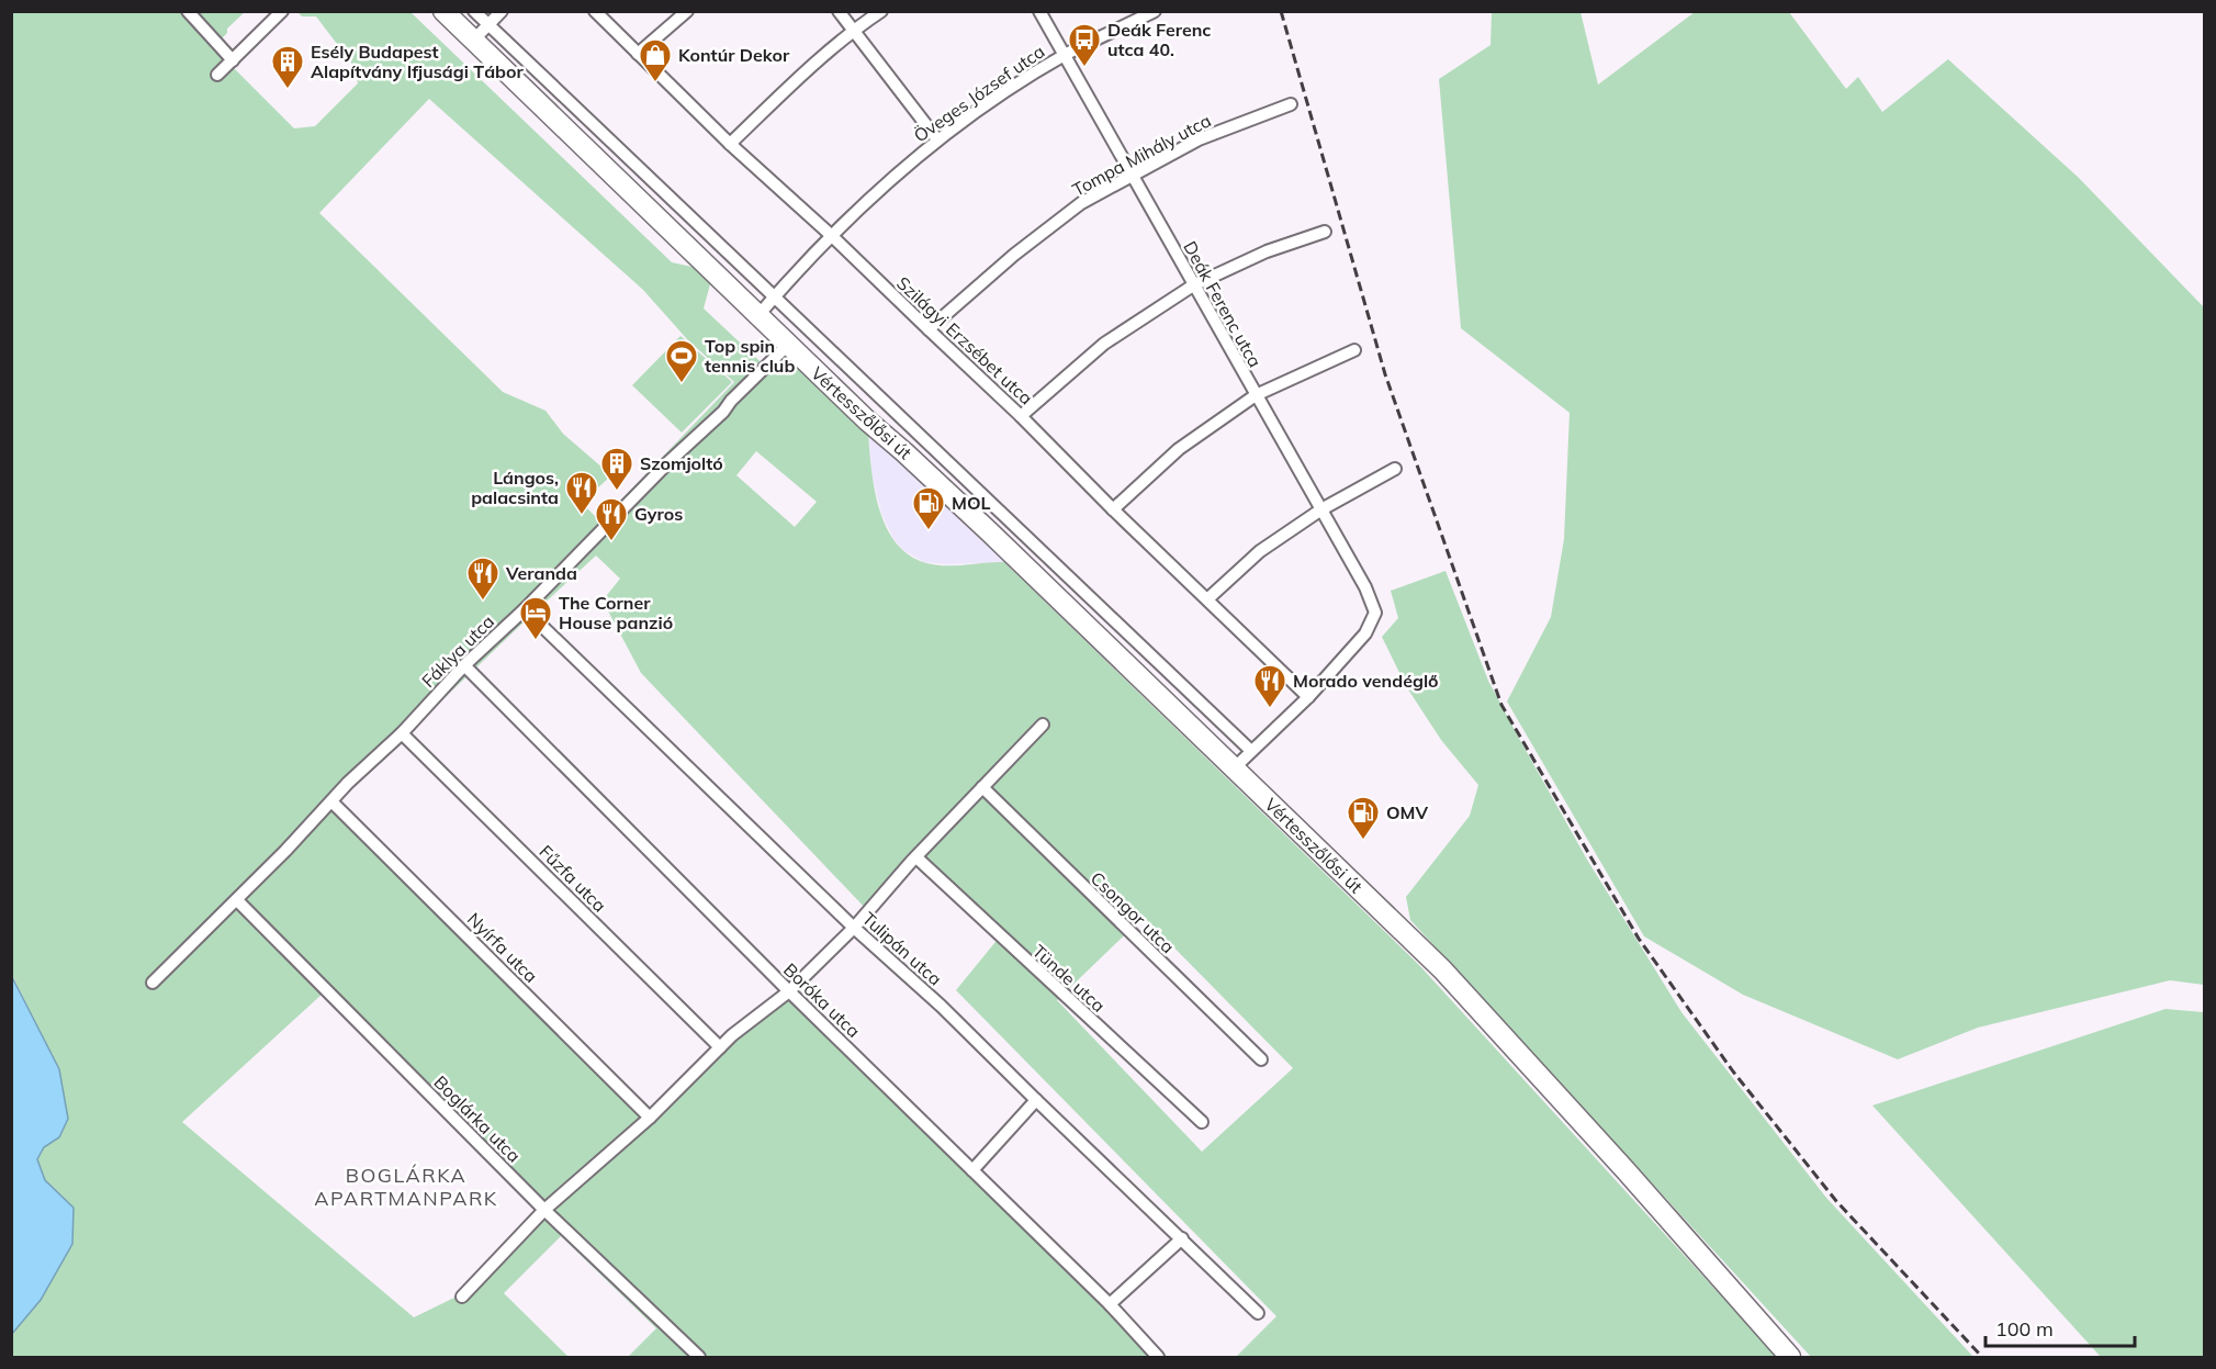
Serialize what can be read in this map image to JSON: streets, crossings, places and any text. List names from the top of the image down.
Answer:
{
  "streets": {
    "main road": ["Vértesszőlősi út"],
    "street": [
      "Öveges József utca",
      "Tompa Mihály utca",
      "Deák Ferenc utca",
      "Szilágyi Erzsébet utca",
      "Fáklya utca",
      "Fűzfa utca",
      "Csongor utca",
      "Nyírfa utca",
      "Tulipán utca",
      "Tünde utca",
      "Boróka utca",
      "Boglárka utca"
    ]
  },
  "crossings": [
    ["Öveges József utca", "Deák Ferenc utca"],
    ["Öveges József utca", "Szilágyi Erzsébet utca"],
    ["Öveges József utca", "Vértesszőlősi út"],
    ["Tompa Mihály utca", "Deák Ferenc utca"],
    ["Tompa Mihály utca", "Szilágyi Erzsébet utca"],
    ["Deák Ferenc utca", "Szilágyi Erzsébet utca"],
    ["Vértesszőlősi út", "Fáklya utca"],
    ["Fáklya utca", "Fűzfa utca"],
    ["Fáklya utca", "Nyírfa utca"],
    ["Fáklya utca", "Tulipán utca"],
    ["Fáklya utca", "Boróka utca"],
    ["Fáklya utca", "Boglárka utca"]
  ],
  "districts": ["BOGLÁRKA APARTMANPARK"],
  "places": {
    "bus stop": ["Deák Ferenc utca 40."],
    "shop": ["Kontúr Dekor"],
    "building": ["Esély Budapest Alapítvány Ifjusági Tábor", "Szomjoltó"],
    "sports": ["Top spin tennis club"],
    "restaurant": [
      "Lángos, palacsinta",
      "Gyros",
      "Veranda",
      "Morado vendéglő"
    ],
    "fuel station": ["MOL", "OMV"],
    "hotel": ["The Corner House panzió"]
  },
  "scale_bar": "100 m"
}
